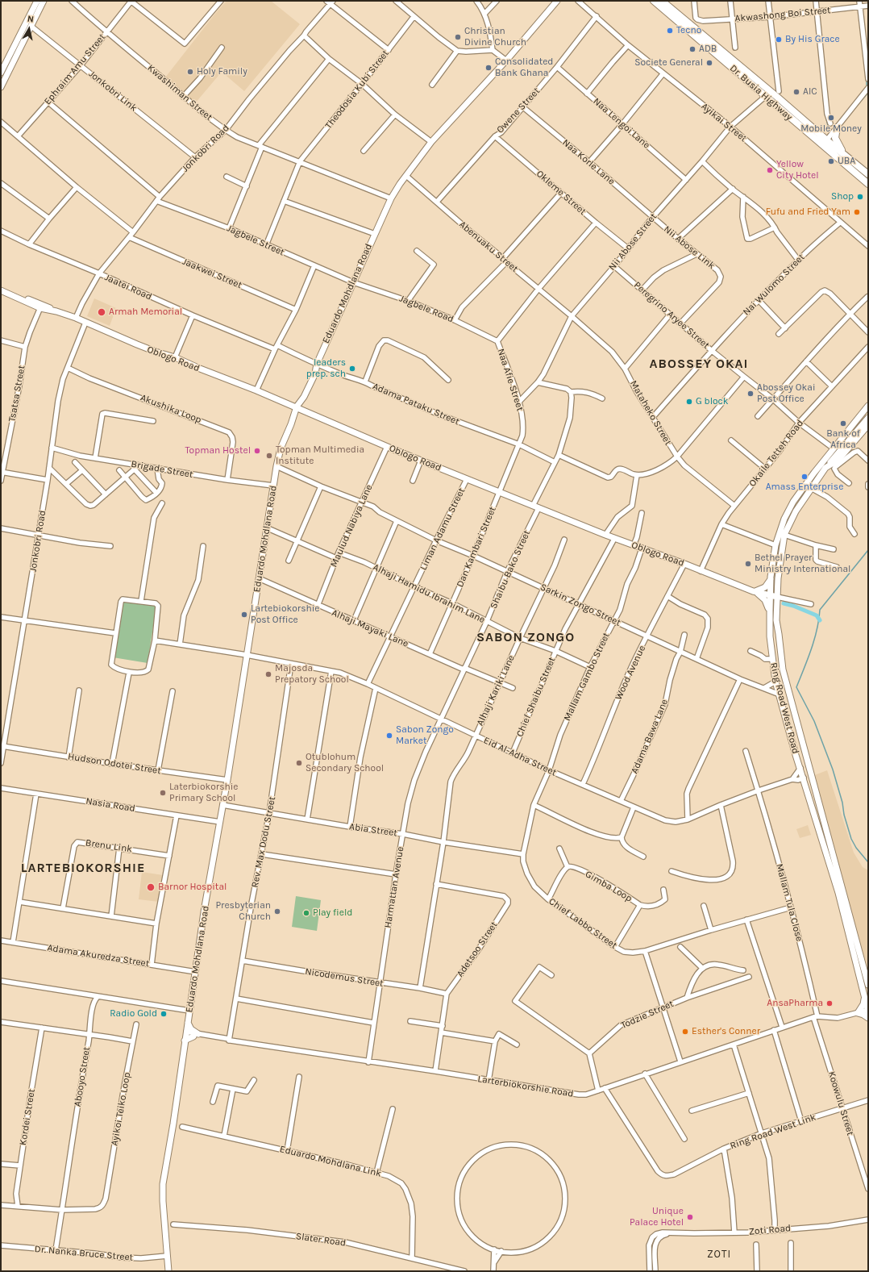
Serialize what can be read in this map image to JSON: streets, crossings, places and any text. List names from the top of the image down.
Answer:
{
  "streets": {
    "highway": ["Dr. Busia Highway"],
    "main road": ["Eduardo Mohdlana Road", "Oblogo Road", "Ring Road West Road"],
    "street": [
      "Akwashong Boi Street",
      "Ephraim Amu Street",
      "Theodosia Kubi Street",
      "Jonkobri Link",
      "Kwashiman Street",
      "Owene Street",
      "Ayikai Street",
      "Naa Lengoi Lane",
      "Jonkobri Road",
      "Naa Korle Lane",
      "Okleme Street",
      "Jagbele Street",
      "Nii Abose Street",
      "Abenuaku Street",
      "Nii Abose Link",
      "Jaakwei Street",
      "Nai Wulomo Street",
      "Jaatei Road",
      "Jagbele Road",
      "Peregrino Aryee Street",
      "Naa Afie Street",
      "Tsatsa Street",
      "Adama Pataku Street",
      "Akushika Loop",
      "Mataheko Street",
      "Okaile Tetteh Road",
      "Brigade Street",
      "Maulud Nabiya Lane",
      "Liman Adamu Street",
      "Dan Kambari Street",
      "Shaibu Bako Street",
      "Alhaji Hamidu Ibrahim Lane",
      "Sarkin Zongo Street",
      "Alhaji Mayaki Lane",
      "Wood Avenue",
      "Mallam Gambo Street",
      "Alhaji Kariki Lane",
      "Chief Shaibu Street",
      "Adama Bawa Lane",
      "Eid Al-Adha Street",
      "Hudson Odotei Street",
      "Nasia Road",
      "Abia Street",
      "Rev. Max Dodu Street",
      "Brenu Link",
      "Gimba Loop",
      "Harmattan Avenue",
      "Mallam Tula Close",
      "Chief Labbo Street",
      "Adetsoo Street",
      "Adama Akuredza Street",
      "Nicodemus Street",
      "Todzie Street",
      "Abooyo Street",
      "Larterbiokorshie Road",
      "Koowulu Street",
      "Ayikoi Teiko Loop",
      "Kordei Street",
      "Ring Road West Link",
      "Eduardo Mohdlana Link",
      "Zoti Road",
      "Slater Road",
      "Dr. Nanka Bruce Street"
    ]
  },
  "crossings": [
    ["Ephraim Amu Street", "Jonkobri Link"],
    ["Ephraim Amu Street", "Kwashiman Street"],
    ["Ephraim Amu Street", "Jagbele Street"],
    ["Theodosia Kubi Street", "Kwashiman Street"],
    ["Theodosia Kubi Street", "Jagbele Street"],
    ["Jonkobri Link", "Jonkobri Road"],
    ["Kwashiman Street", "Jonkobri Road"],
    ["Kwashiman Street", "Eduardo Mohdlana Road"],
    ["Dr. Busia Highway", "Nii Abose Street"],
    ["Owene Street", "Ayikai Street"],
    ["Owene Street", "Naa Lengoi Lane"],
    ["Owene Street", "Naa Korle Lane"],
    ["Owene Street", "Okleme Street"],
    ["Owene Street", "Abenuaku Street"],
    ["Ayikai Street", "Nii Abose Street"],
    ["Ayikai Street", "Nai Wulomo Street"],
    ["Naa Lengoi Lane", "Nii Abose Street"],
    ["Jonkobri Road", "Jagbele Street"],
    ["Jonkobri Road", "Jaakwei Street"],
    ["Jonkobri Road", "Jaatei Road"],
    ["Jonkobri Road", "Oblogo Road"],
    ["Jonkobri Road", "Akushika Loop"],
    ["Jonkobri Road", "Brigade Street"],
    ["Jonkobri Road", "Hudson Odotei Street"],
    ["Naa Korle Lane", "Nii Abose Street"],
    ["Naa Korle Lane", "Nii Abose Link"],
    ["Okleme Street", "Nii Abose Street"],
    ["Okleme Street", "Naa Afie Street"],
    ["Jagbele Street", "Eduardo Mohdlana Road"],
    ["Jagbele Street", "Jagbele Road"],
    ["Nii Abose Street", "Abenuaku Street"],
    ["Nii Abose Street", "Nii Abose Link"],
    ["Nii Abose Street", "Peregrino Aryee Street"],
    ["Nii Abose Street", "Naa Afie Street"],
    ["Nii Abose Street", "Mataheko Street"],
    ["Abenuaku Street", "Eduardo Mohdlana Road"],
    ["Abenuaku Street", "Naa Afie Street"],
    ["Abenuaku Street", "Mataheko Street"],
    ["Nii Abose Link", "Peregrino Aryee Street"],
    ["Nai Wulomo Street", "Peregrino Aryee Street"],
    ["Nai Wulomo Street", "Mataheko Street"],
    ["Jaatei Road", "Adama Pataku Street"],
    ["Eduardo Mohdlana Road", "Jagbele Road"],
    ["Eduardo Mohdlana Road", "Oblogo Road"],
    ["Eduardo Mohdlana Road", "Adama Pataku Street"],
    ["Eduardo Mohdlana Road", "Brigade Street"],
    ["Eduardo Mohdlana Road", "Sarkin Zongo Street"],
    ["Eduardo Mohdlana Road", "Alhaji Mayaki Lane"],
    ["Eduardo Mohdlana Road", "Eid Al-Adha Street"],
    ["Eduardo Mohdlana Road", "Hudson Odotei Street"],
    ["Eduardo Mohdlana Road", "Nasia Road"],
    ["Eduardo Mohdlana Road", "Abia Street"],
    ["Eduardo Mohdlana Road", "Adama Akuredza Street"],
    ["Eduardo Mohdlana Road", "Larterbiokorshie Road"],
    ["Eduardo Mohdlana Road", "Dr. Nanka Bruce Street"],
    ["Jagbele Road", "Naa Afie Street"],
    ["Peregrino Aryee Street", "Okaile Tetteh Road"],
    ["Peregrino Aryee Street", "Ring Road West Road"],
    ["Oblogo Road", "Naa Afie Street"],
    ["Oblogo Road", "Tsatsa Street"],
    ["Oblogo Road", "Okaile Tetteh Road"],
    ["Oblogo Road", "Maulud Nabiya Lane"],
    ["Oblogo Road", "Liman Adamu Street"],
    ["Oblogo Road", "Dan Kambari Street"],
    ["Oblogo Road", "Shaibu Bako Street"],
    ["Oblogo Road", "Wood Avenue"],
    ["Oblogo Road", "Mallam Gambo Street"],
    ["Oblogo Road", "Chief Shaibu Street"],
    ["Oblogo Road", "Ring Road West Road"],
    ["Naa Afie Street", "Adama Pataku Street"],
    ["Naa Afie Street", "Dan Kambari Street"],
    ["Akushika Loop", "Brigade Street"],
    ["Mataheko Street", "Okaile Tetteh Road"],
    ["Maulud Nabiya Lane", "Alhaji Hamidu Ibrahim Lane"],
    ["Maulud Nabiya Lane", "Sarkin Zongo Street"],
    ["Maulud Nabiya Lane", "Alhaji Mayaki Lane"],
    ["Liman Adamu Street", "Alhaji Hamidu Ibrahim Lane"],
    ["Liman Adamu Street", "Sarkin Zongo Street"],
    ["Liman Adamu Street", "Alhaji Mayaki Lane"],
    ["Liman Adamu Street", "Eid Al-Adha Street"],
    ["Dan Kambari Street", "Alhaji Hamidu Ibrahim Lane"],
    ["Dan Kambari Street", "Sarkin Zongo Street"],
    ["Dan Kambari Street", "Alhaji Mayaki Lane"],
    ["Shaibu Bako Street", "Alhaji Hamidu Ibrahim Lane"],
    ["Shaibu Bako Street", "Sarkin Zongo Street"],
    ["Shaibu Bako Street", "Alhaji Mayaki Lane"],
    ["Shaibu Bako Street", "Eid Al-Adha Street"],
    ["Shaibu Bako Street", "Harmattan Avenue"],
    ["Alhaji Hamidu Ibrahim Lane", "Mallam Gambo Street"],
    ["Alhaji Hamidu Ibrahim Lane", "Alhaji Kariki Lane"],
    ["Alhaji Hamidu Ibrahim Lane", "Chief Shaibu Street"],
    ["Sarkin Zongo Street", "Wood Avenue"],
    ["Sarkin Zongo Street", "Mallam Gambo Street"],
    ["Sarkin Zongo Street", "Alhaji Kariki Lane"],
    ["Sarkin Zongo Street", "Chief Shaibu Street"],
    ["Sarkin Zongo Street", "Ring Road West Road"],
    ["Sarkin Zongo Street", "Adama Bawa Lane"],
    ["Alhaji Mayaki Lane", "Alhaji Kariki Lane"],
    ["Wood Avenue", "Eid Al-Adha Street"],
    ["Mallam Gambo Street", "Eid Al-Adha Street"],
    ["Mallam Gambo Street", "Chief Labbo Street"],
    ["Alhaji Kariki Lane", "Eid Al-Adha Street"],
    ["Alhaji Kariki Lane", "Abia Street"],
    ["Alhaji Kariki Lane", "Adetsoo Street"],
    ["Alhaji Kariki Lane", "Nicodemus Street"],
    ["Chief Shaibu Street", "Eid Al-Adha Street"],
    ["Ring Road West Road", "Eid Al-Adha Street"],
    ["Ring Road West Road", "Larterbiokorshie Road"],
    ["Adama Bawa Lane", "Eid Al-Adha Street"],
    ["Eid Al-Adha Street", "Rev. Max Dodu Street"],
    ["Eid Al-Adha Street", "Harmattan Avenue"],
    ["Eid Al-Adha Street", "Mallam Tula Close"],
    ["Eid Al-Adha Street", "Chief Labbo Street"],
    ["Abia Street", "Rev. Max Dodu Street"],
    ["Abia Street", "Harmattan Avenue"],
    ["Abia Street", "Chief Labbo Street"],
    ["Rev. Max Dodu Street", "Nicodemus Street"],
    ["Rev. Max Dodu Street", "Larterbiokorshie Road"],
    ["Gimba Loop", "Chief Labbo Street"],
    ["Harmattan Avenue", "Nicodemus Street"],
    ["Harmattan Avenue", "Larterbiokorshie Road"],
    ["Mallam Tula Close", "Chief Labbo Street"],
    ["Mallam Tula Close", "Larterbiokorshie Road"],
    ["Mallam Tula Close", "Koowulu Street"],
    ["Adetsoo Street", "Nicodemus Street"],
    ["Adetsoo Street", "Larterbiokorshie Road"],
    ["Abooyo Street", "Ayikoi Teiko Loop"],
    ["Abooyo Street", "Dr. Nanka Bruce Street"],
    ["Larterbiokorshie Road", "Koowulu Street"],
    ["Larterbiokorshie Road", "Ring Road West Link"],
    ["Koowulu Street", "Ring Road West Link"],
    ["Ayikoi Teiko Loop", "Kordei Street"],
    ["Eduardo Mohdlana Link", "Slater Road"]
  ],
  "districts": [
    "ABOSSEY OKAI",
    "SABON ZONGO",
    "LARTEBIOKORSHIE",
    "ZOTI"
  ],
  "places": [
    "Tecno",
    "Christian Divine Church",
    "By His Grace",
    "ADB",
    "Societe General",
    "Consolidated Bank Ghana",
    "Holy Family",
    "AIC",
    "Mobile Money",
    "UBA",
    "Yellow City Hotel",
    "Shop",
    "Fufu and Fried Yam",
    "Armah Memorial",
    "leaders prep. sch",
    "Abossey Okai Post Office",
    "G block",
    "Bank of Africa",
    "Topman Hostel",
    "Topman Multimedia Institute",
    "Amass Enterprise",
    "Bethel Prayer Ministry International",
    "Lartebiokorshie Post Office",
    "Majosda Prepatory School",
    "Sabon Zongo Market",
    "Otublohum Secondary School",
    "Laterbiokorshie Primary School",
    "Barnor Hospital",
    "Presbyterian Church",
    "Play field",
    "AnsaPharma",
    "Radio Gold",
    "Esther's Conner",
    "Unique Palace Hotel"
  ],
  "north": "top"
}
